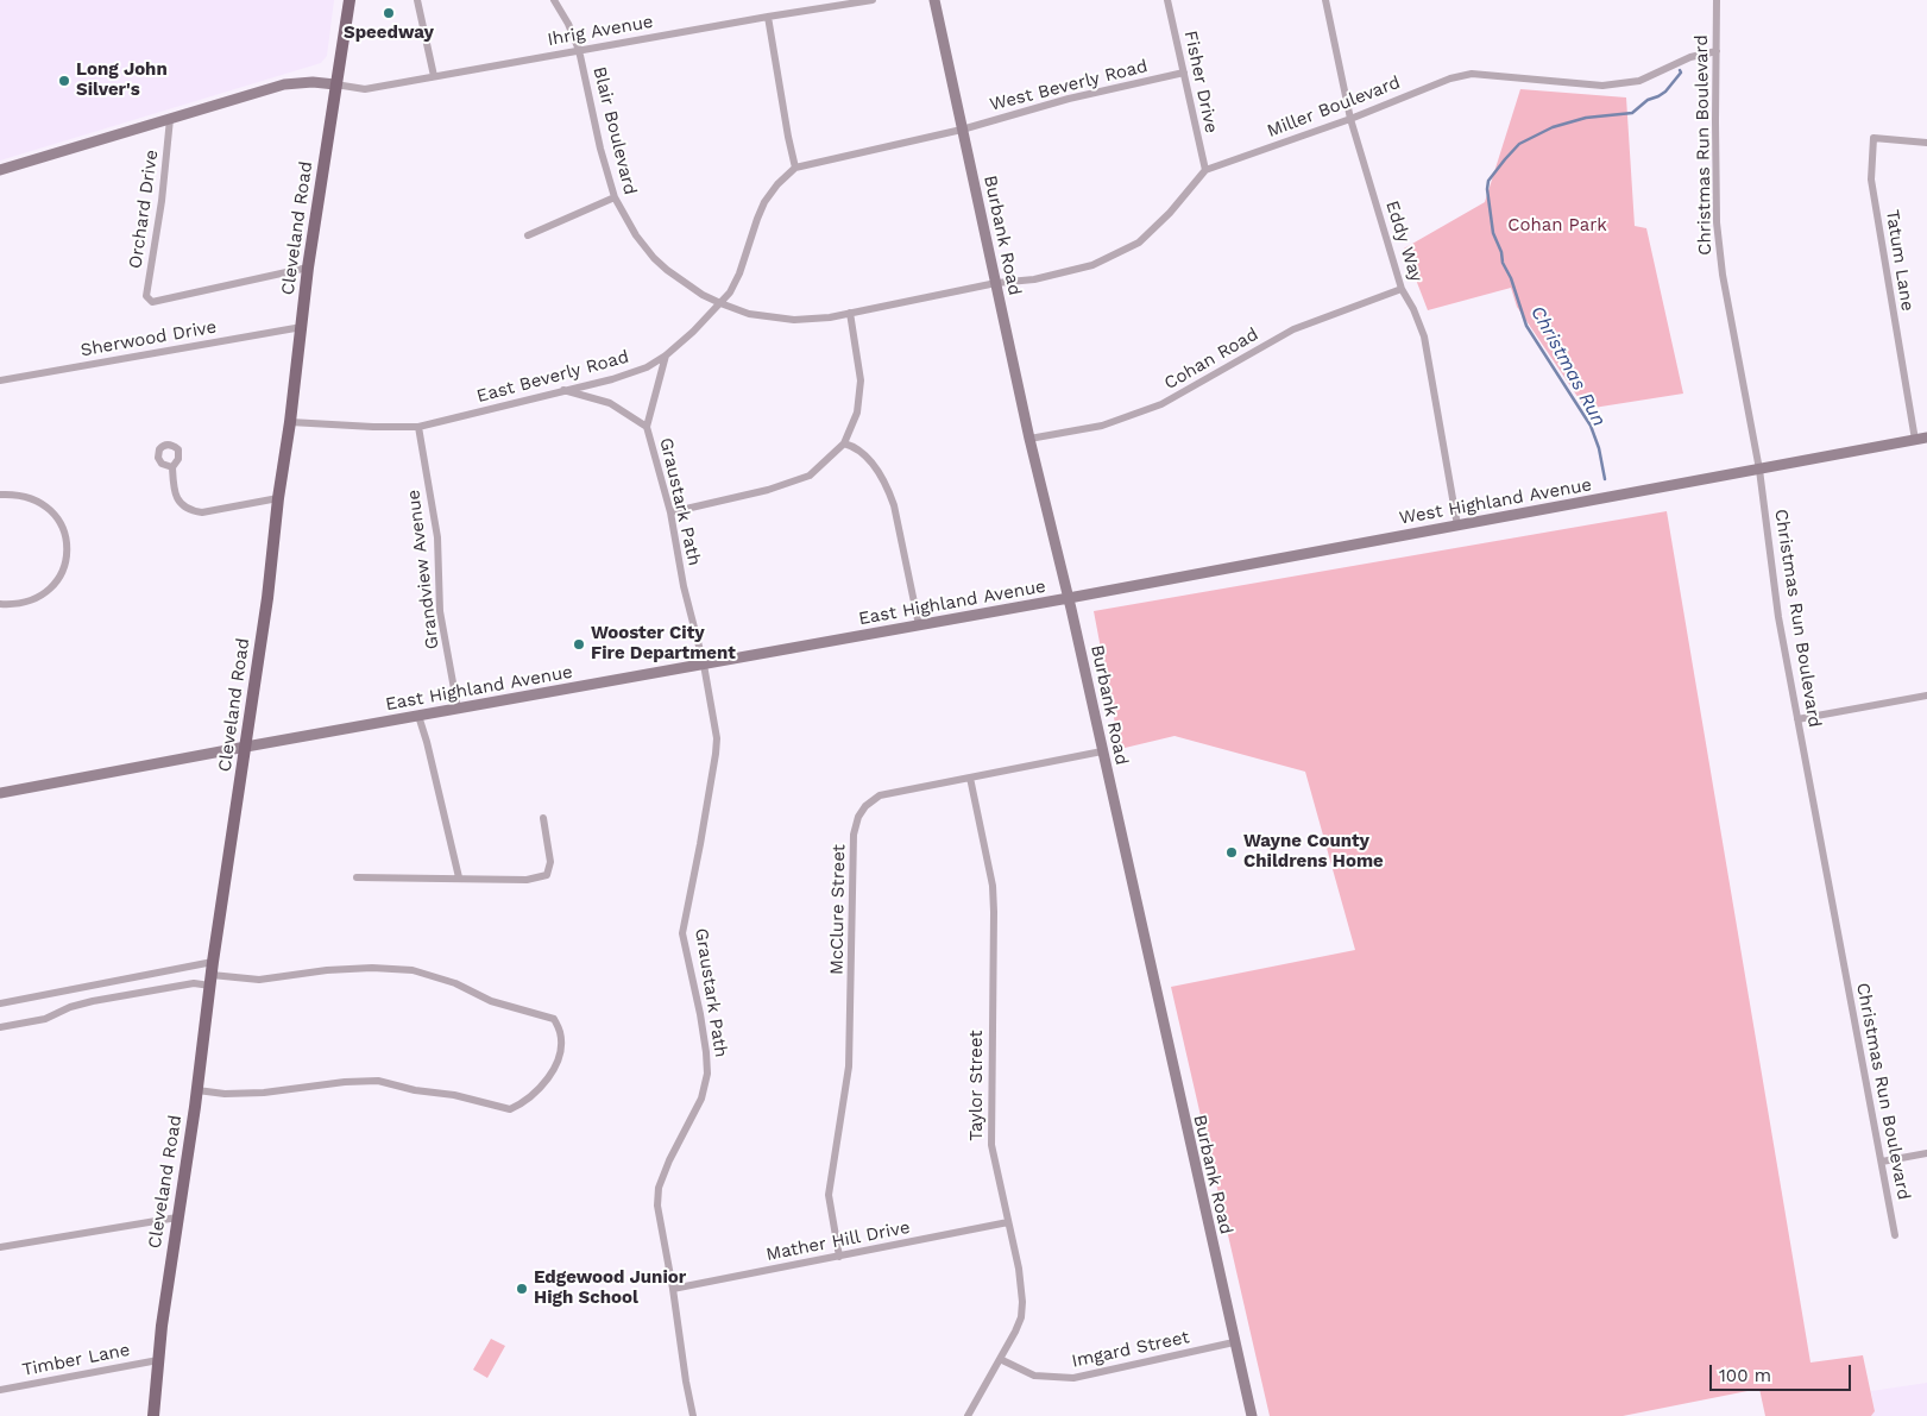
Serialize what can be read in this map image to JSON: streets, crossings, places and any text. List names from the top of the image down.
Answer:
{
  "streets": {
    "main road": ["Cleveland Road"],
    "street": [
      "Ihrig Avenue",
      "Fisher Drive",
      "West Beverly Road",
      "Miller Boulevard",
      "Blair Boulevard",
      "Christmas Run Boulevard",
      "Orchard Drive",
      "Burbank Road",
      "Eddy Way",
      "Tatum Lane",
      "Sherwood Drive",
      "Cohan Road",
      "East Beverly Road",
      "Graustark Path",
      "West Highland Avenue",
      "Grandview Avenue",
      "East Highland Avenue",
      "McClure Street",
      "Taylor Street",
      "Mather Hill Drive",
      "Imgard Street",
      "Timber Lane"
    ]
  },
  "crossings": [
    ["Ihrig Avenue", "Blair Boulevard"],
    ["Ihrig Avenue", "Cleveland Road"],
    ["Fisher Drive", "West Beverly Road"],
    ["Fisher Drive", "Miller Boulevard"],
    ["West Beverly Road", "Burbank Road"],
    ["Miller Boulevard", "Christmas Run Boulevard"],
    ["Miller Boulevard", "Eddy Way"],
    ["Blair Boulevard", "Burbank Road"],
    ["Blair Boulevard", "East Beverly Road"],
    ["Christmas Run Boulevard", "West Highland Avenue"],
    ["Orchard Drive", "Cleveland Road"],
    ["Cleveland Road", "Sherwood Drive"],
    ["Cleveland Road", "East Beverly Road"],
    ["Cleveland Road", "East Highland Avenue"],
    ["Cleveland Road", "Timber Lane"],
    ["Burbank Road", "Cohan Road"],
    ["Burbank Road", "West Highland Avenue"],
    ["Burbank Road", "East Highland Avenue"],
    ["Burbank Road", "McClure Street"],
    ["Burbank Road", "Imgard Street"],
    ["Eddy Way", "Cohan Road"],
    ["Eddy Way", "West Highland Avenue"],
    ["Tatum Lane", "West Highland Avenue"],
    ["East Beverly Road", "Graustark Path"],
    ["East Beverly Road", "Grandview Avenue"],
    ["Graustark Path", "East Highland Avenue"],
    ["Graustark Path", "Mather Hill Drive"],
    ["West Highland Avenue", "East Highland Avenue"],
    ["Grandview Avenue", "East Highland Avenue"],
    ["McClure Street", "Taylor Street"],
    ["McClure Street", "Mather Hill Drive"],
    ["Taylor Street", "Mather Hill Drive"],
    ["Taylor Street", "Imgard Street"]
  ],
  "water": ["Christmas Run"],
  "parks": ["Cohan Park"],
  "places": [
    "Speedway",
    "Long John Silver's",
    "Wooster City Fire Department",
    "Wayne County Childrens Home",
    "Edgewood Junior High School"
  ],
  "scale_bar": "100 m"
}
